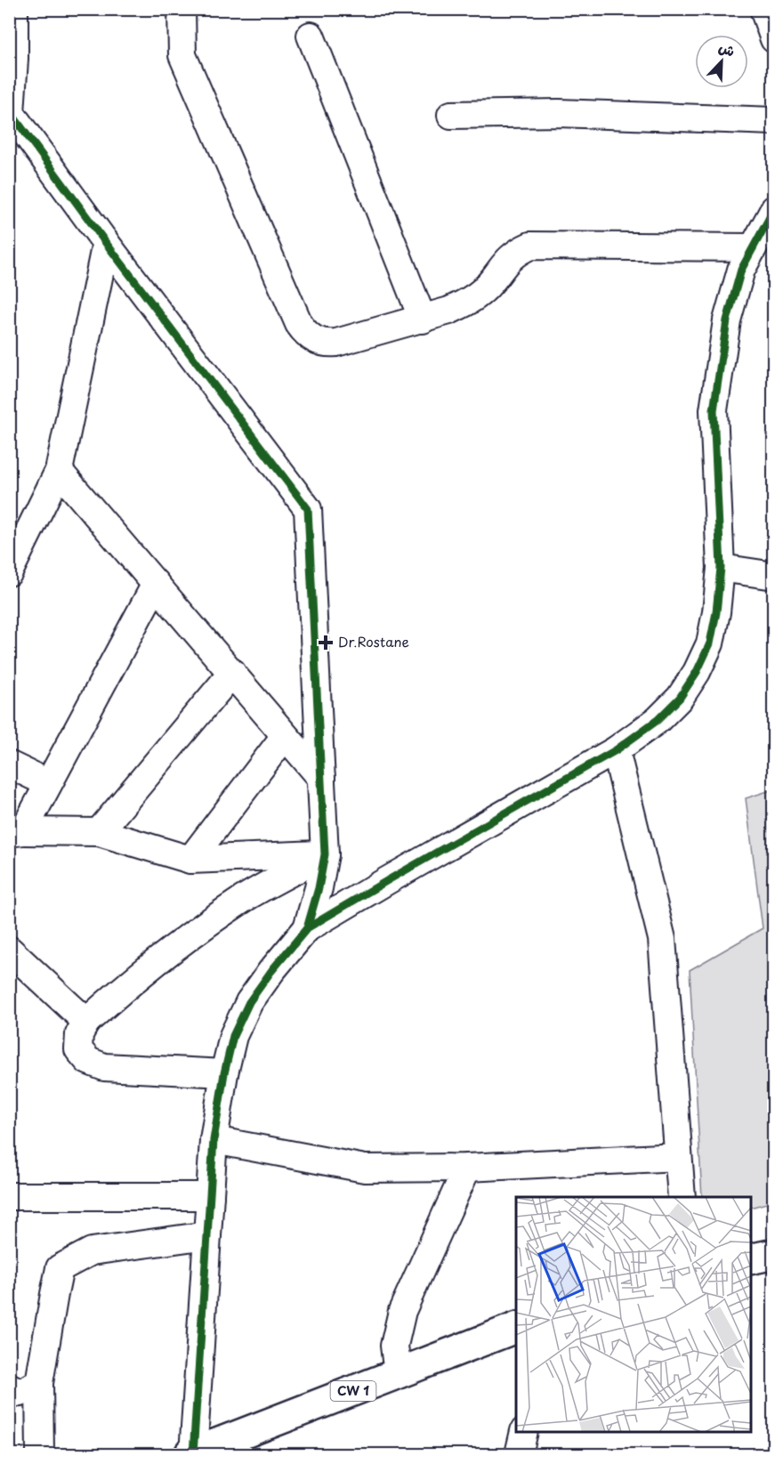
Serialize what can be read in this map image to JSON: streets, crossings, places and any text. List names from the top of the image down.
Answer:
{
  "streets": {
    "main road": ["CW 1"]
  },
  "places": {
    "health": ["Dr.Rostane"]
  },
  "north": "top right"
}
